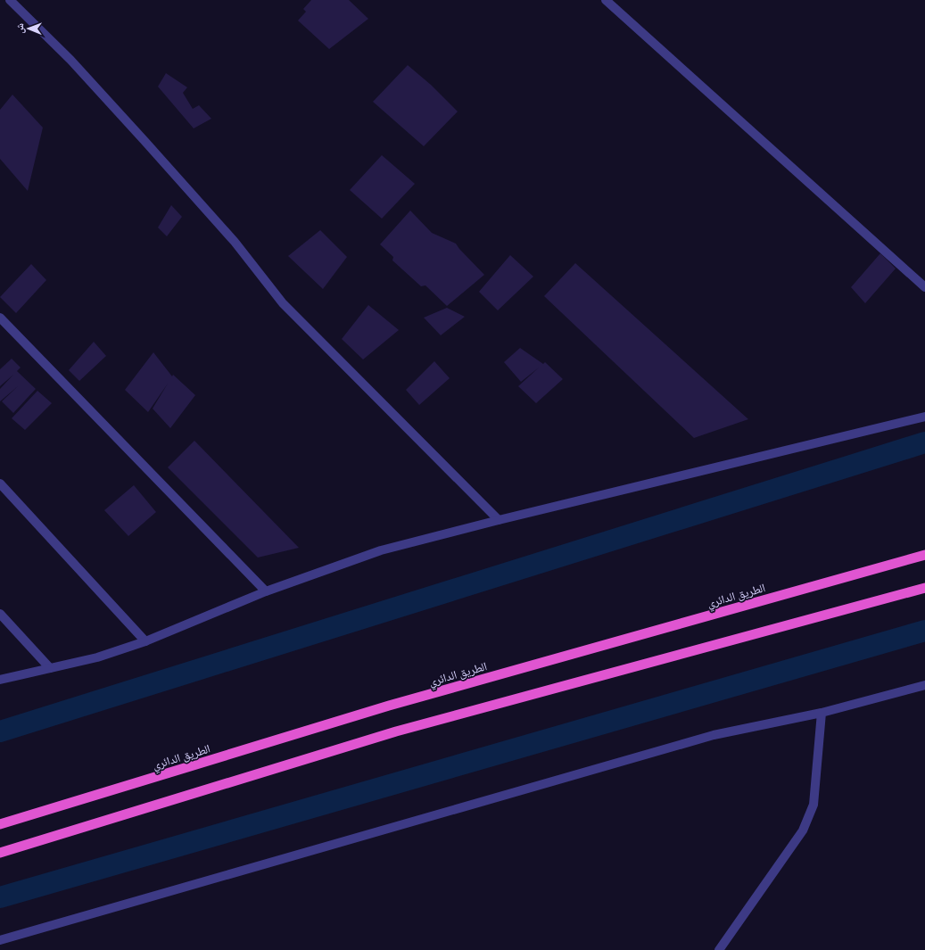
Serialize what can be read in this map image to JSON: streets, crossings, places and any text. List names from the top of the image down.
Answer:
{
  "streets": {
    "highway": ["الطريق الدائري"]
  },
  "north": "left"
}
